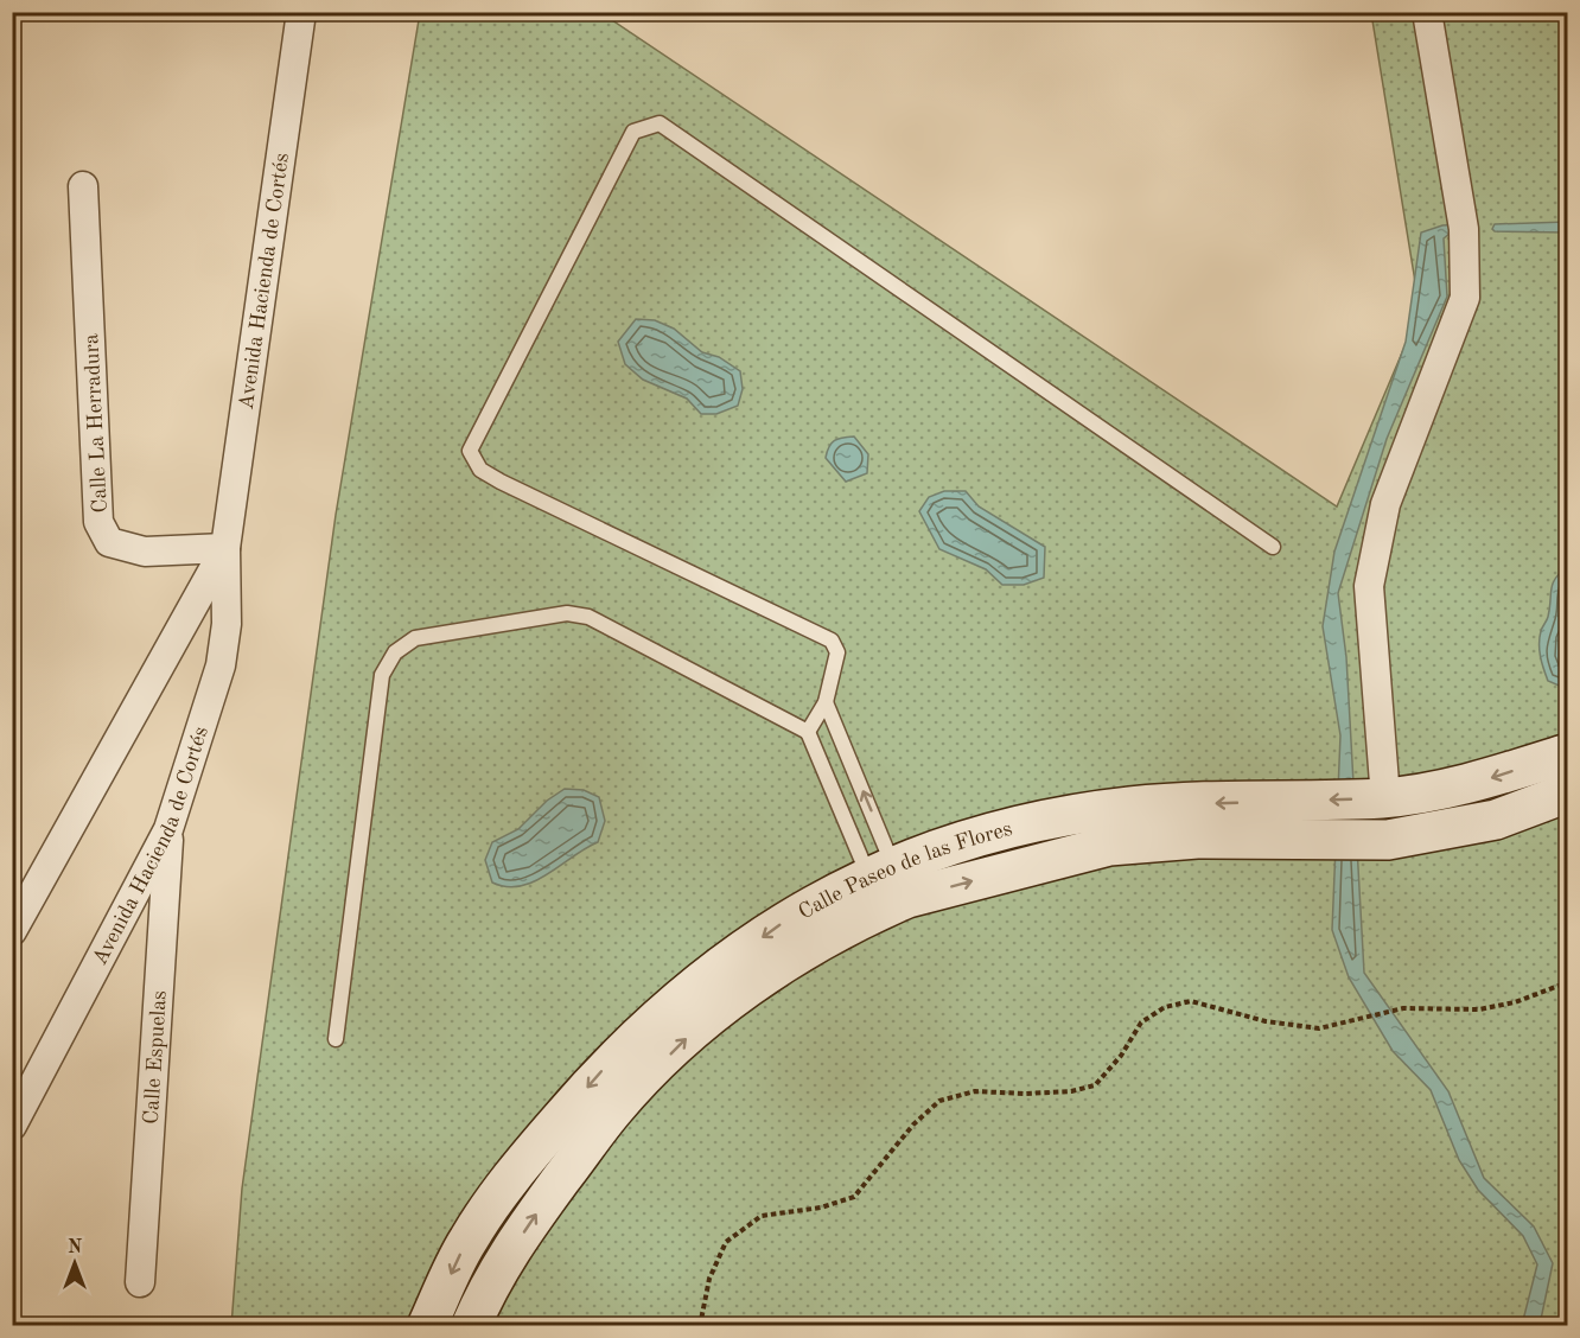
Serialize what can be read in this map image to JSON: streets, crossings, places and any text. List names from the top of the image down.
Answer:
{
  "streets": {
    "street": [
      "Avenida Hacienda de Cortés",
      "Calle La Herradura",
      "Calle Paseo de las Flores",
      "Calle Espuelas"
    ]
  },
  "crossings": [
    ["Avenida Hacienda de Cortés", "Calle La Herradura"],
    ["Avenida Hacienda de Cortés", "Calle Espuelas"]
  ],
  "north": "top"
}
